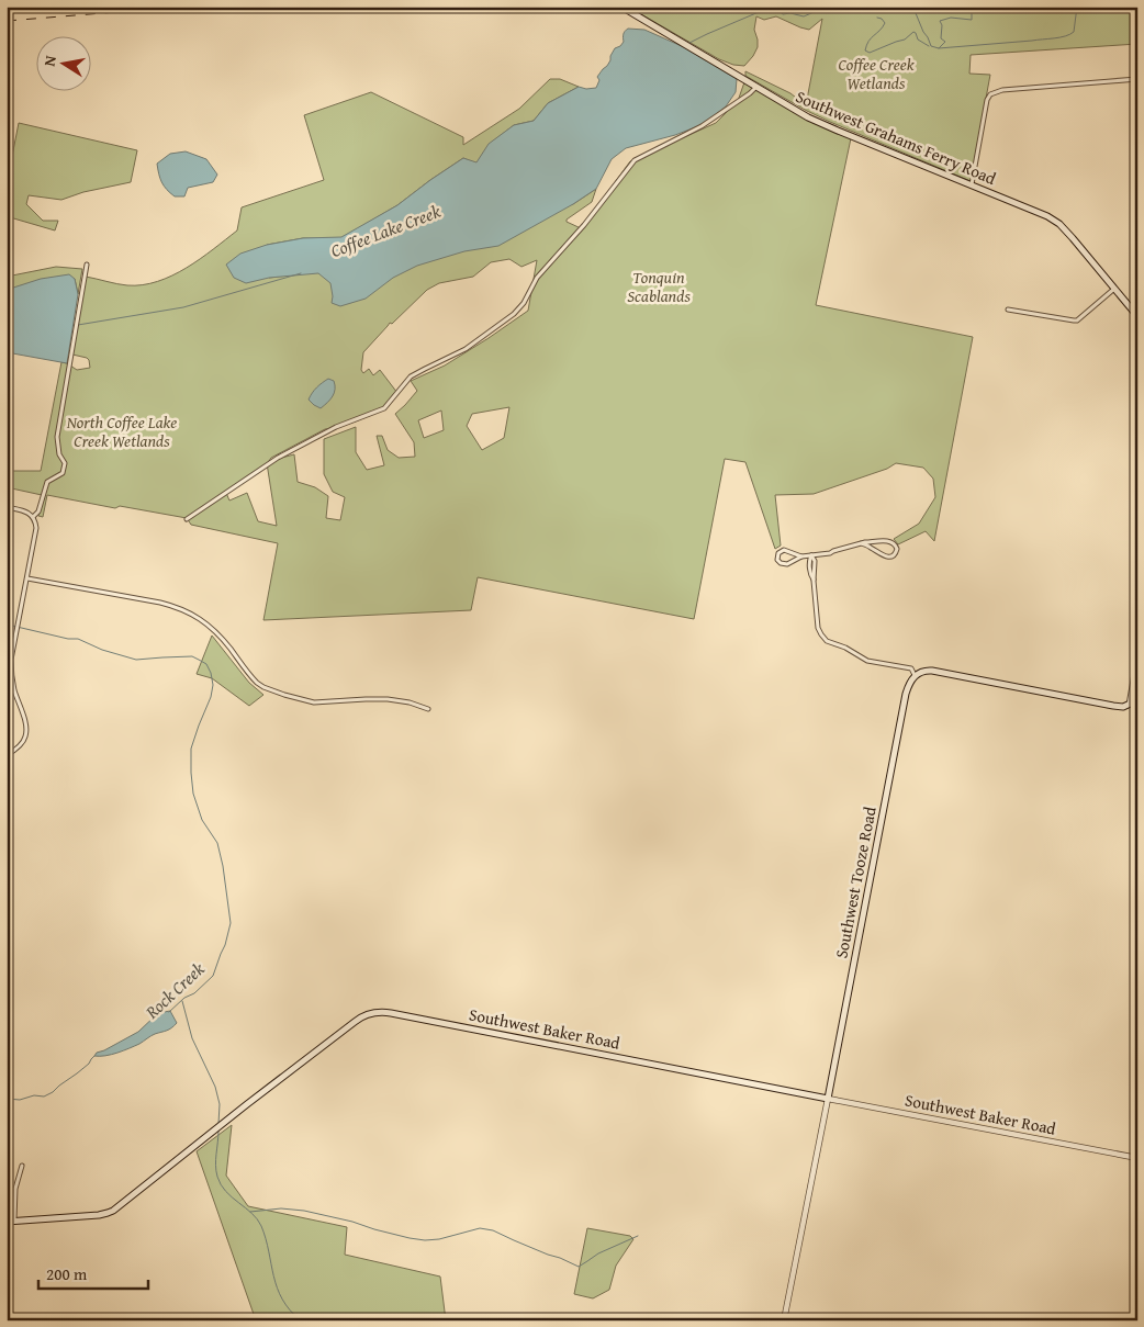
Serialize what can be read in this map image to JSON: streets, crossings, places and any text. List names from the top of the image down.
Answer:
{
  "streets": {
    "main road": ["Southwest Grahams Ferry Road", "Southwest Tooze Road", "Southwest Baker Road"]
  },
  "crossings": [
    ["Southwest Tooze Road", "Southwest Baker Road"]
  ],
  "water": ["Coffee Lake Creek", "Rock Creek"],
  "parks": ["Coffee Creek Wetlands", "Tonquin Scablands", "North Coffee Lake Creek Wetlands"],
  "scale_bar": "200 m",
  "north": "left"
}
